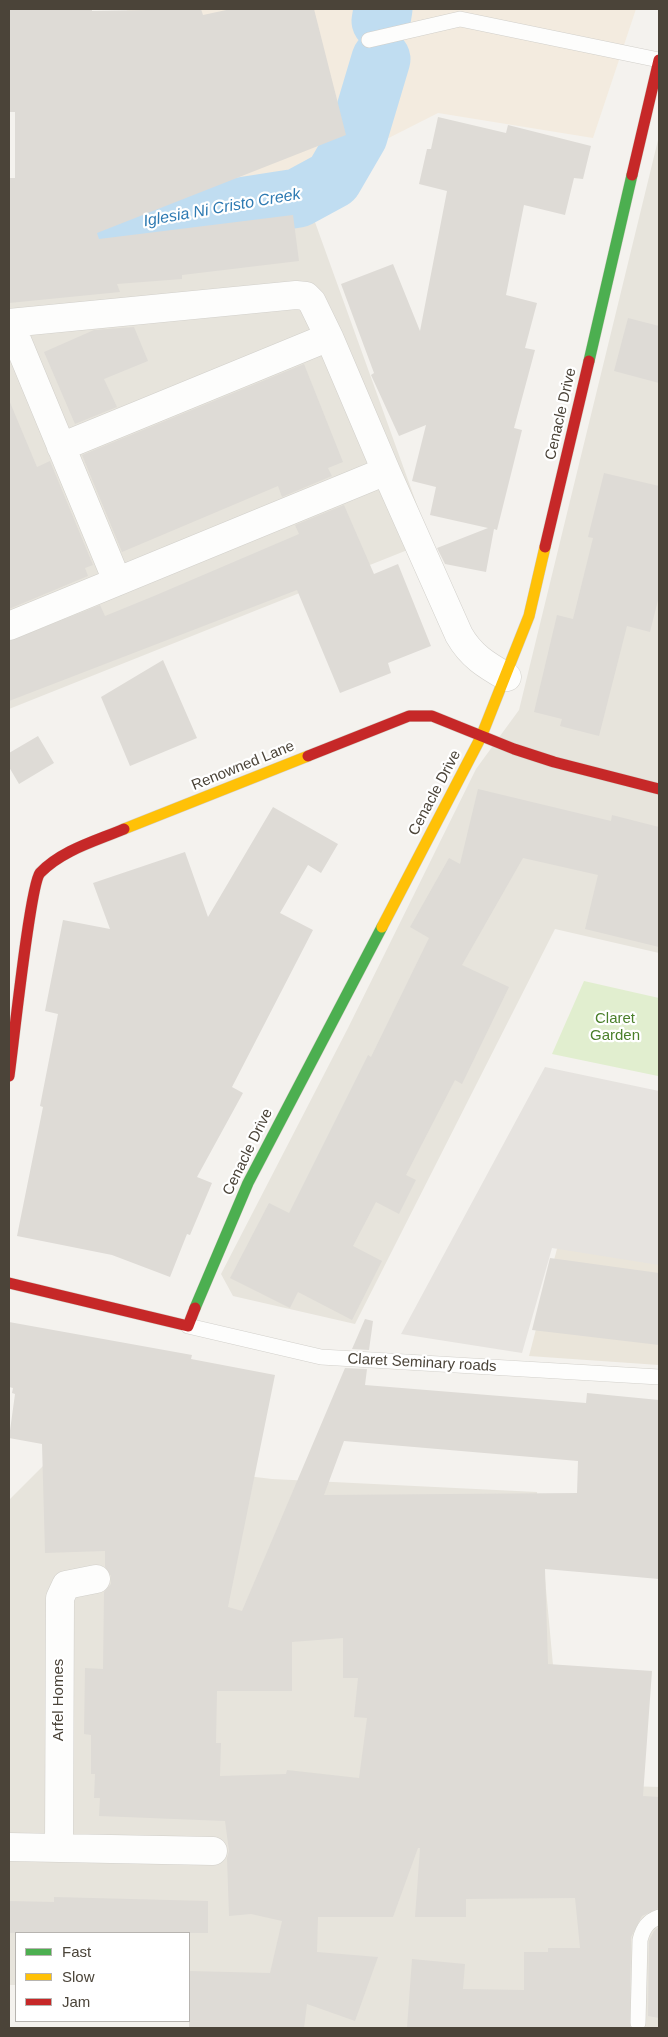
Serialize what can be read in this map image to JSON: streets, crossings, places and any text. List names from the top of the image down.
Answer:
{
  "streets": {
    "street": ["Cenacle Drive", "Renowned Lane", "Arfel Homes"],
    "lane": ["Claret Seminary roads"]
  },
  "crossings": [
    ["Cenacle Drive", "Renowned Lane"],
    ["Cenacle Drive", "Claret Seminary roads"]
  ],
  "water": ["Iglesia Ni Cristo Creek"],
  "parks": ["Claret Garden"],
  "legend": ["Fast", "Slow", "Jam"]
}
